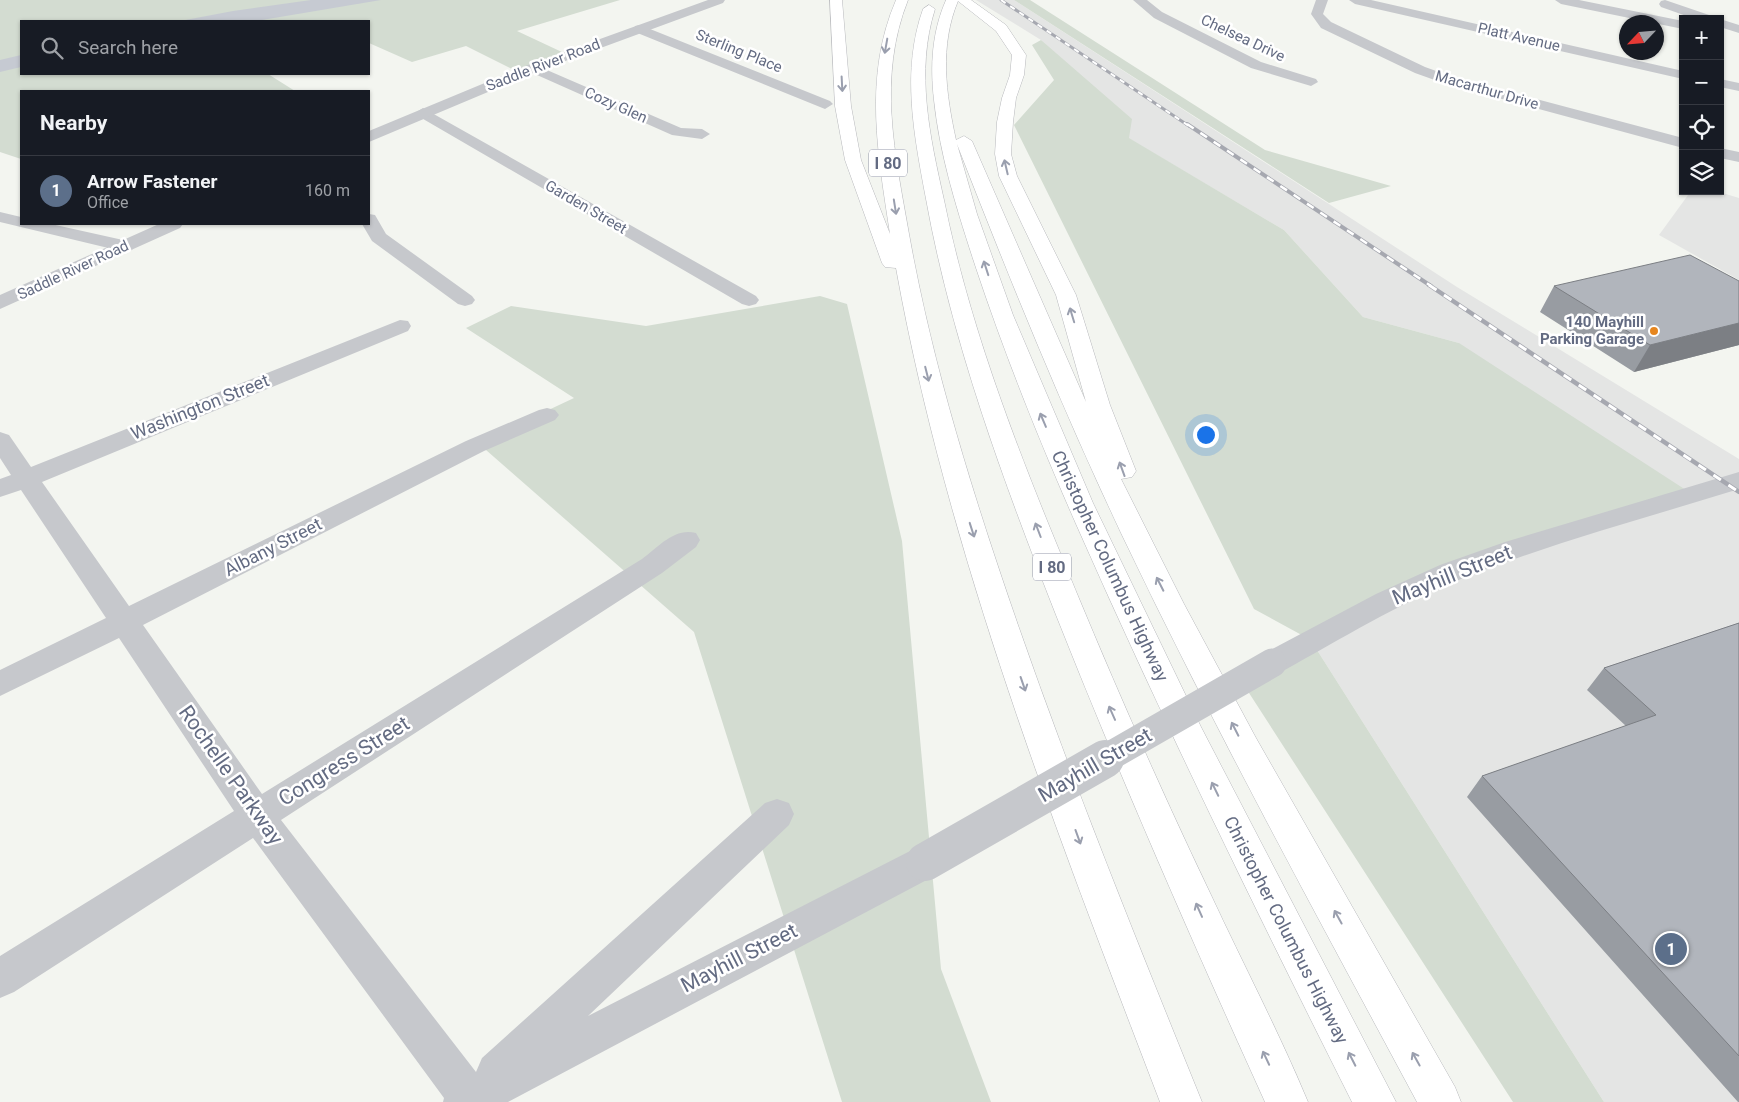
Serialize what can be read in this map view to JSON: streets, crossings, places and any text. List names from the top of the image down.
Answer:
{
  "streets": {
    "highway": ["I 80", "Christopher Columbus Highway"],
    "street": [
      "Platt Avenue",
      "Chelsea Drive",
      "Sterling Place",
      "Saddle River Road",
      "Macarthur Drive",
      "Cozy Glen",
      "Garden Street",
      "Washington Street",
      "Albany Street",
      "Mayhill Street",
      "Congress Street",
      "Rochelle Parkway"
    ]
  },
  "crossings": [
    ["Sterling Place", "Saddle River Road"],
    ["Saddle River Road", "Cozy Glen"],
    ["Saddle River Road", "Garden Street"],
    ["Washington Street", "Rochelle Parkway"],
    ["Albany Street", "Rochelle Parkway"],
    ["Mayhill Street", "Rochelle Parkway"],
    ["Congress Street", "Rochelle Parkway"]
  ],
  "places": ["140 Mayhill Parking Garage"],
  "north": "bottom left",
  "page": {
    "map_buttons": ["+", "−"],
    "search": "Search here",
    "heading": "Nearby",
    "list": [
      {
        "mark": "1",
        "name": "Arrow Fastener",
        "note": "Office",
        "value": "160 m"
      }
    ],
    "pins": "1"
  }
}
